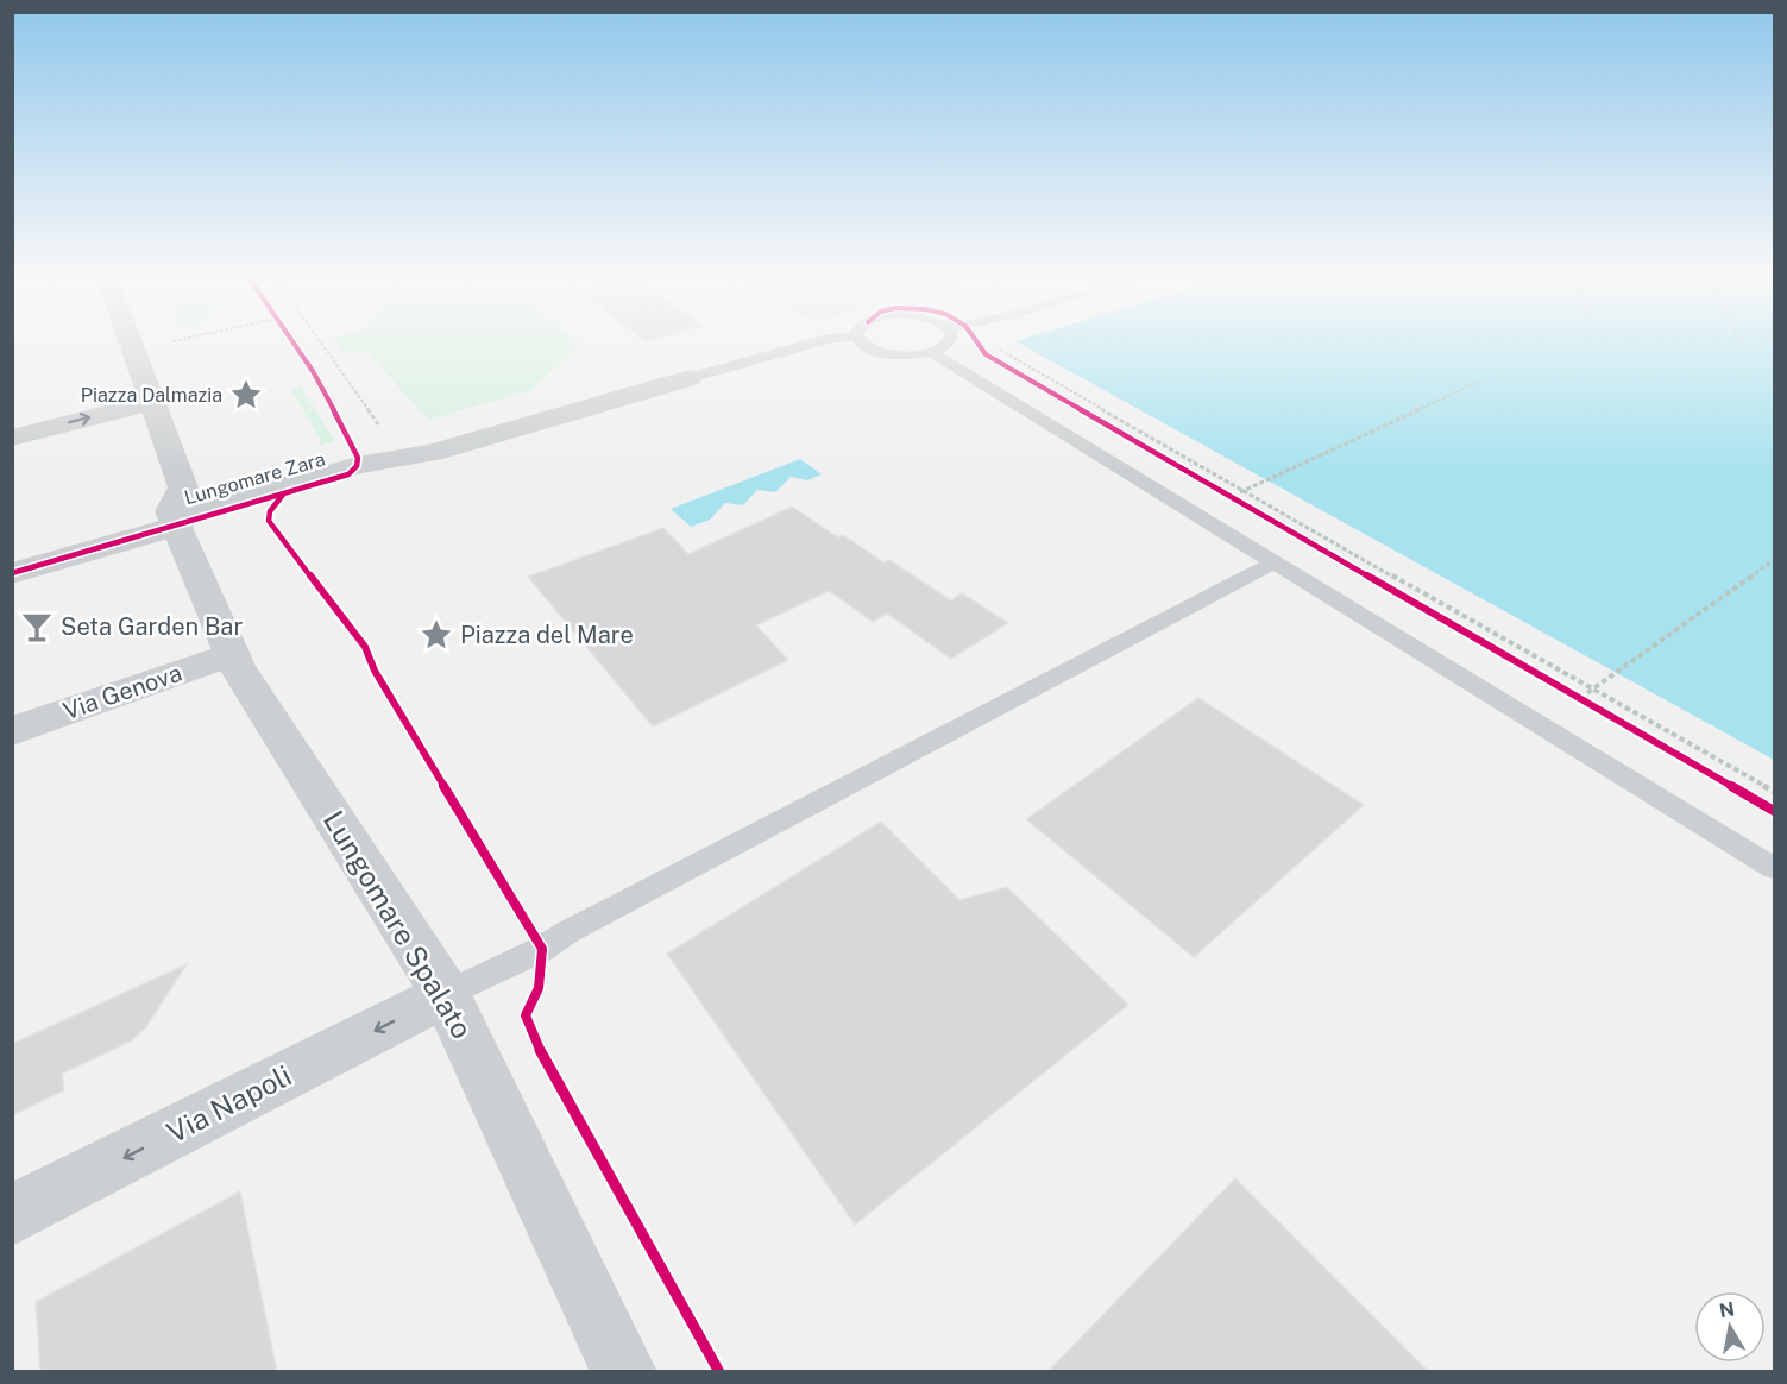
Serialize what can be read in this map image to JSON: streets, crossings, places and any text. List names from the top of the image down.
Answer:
{
  "streets": {
    "street": [
      "Lungomare Zara",
      "Via Genova",
      "Lungomare Spalato",
      "Via Napoli"
    ]
  },
  "crossings": [
    ["Lungomare Zara", "Lungomare Spalato"],
    ["Via Genova", "Lungomare Spalato"],
    ["Lungomare Spalato", "Via Napoli"]
  ],
  "one_way": ["Via Napoli"],
  "places": {
    "place": ["Piazza Dalmazia", "Piazza del Mare"],
    "bar": ["Seta Garden Bar"]
  },
  "north": "top"
}
